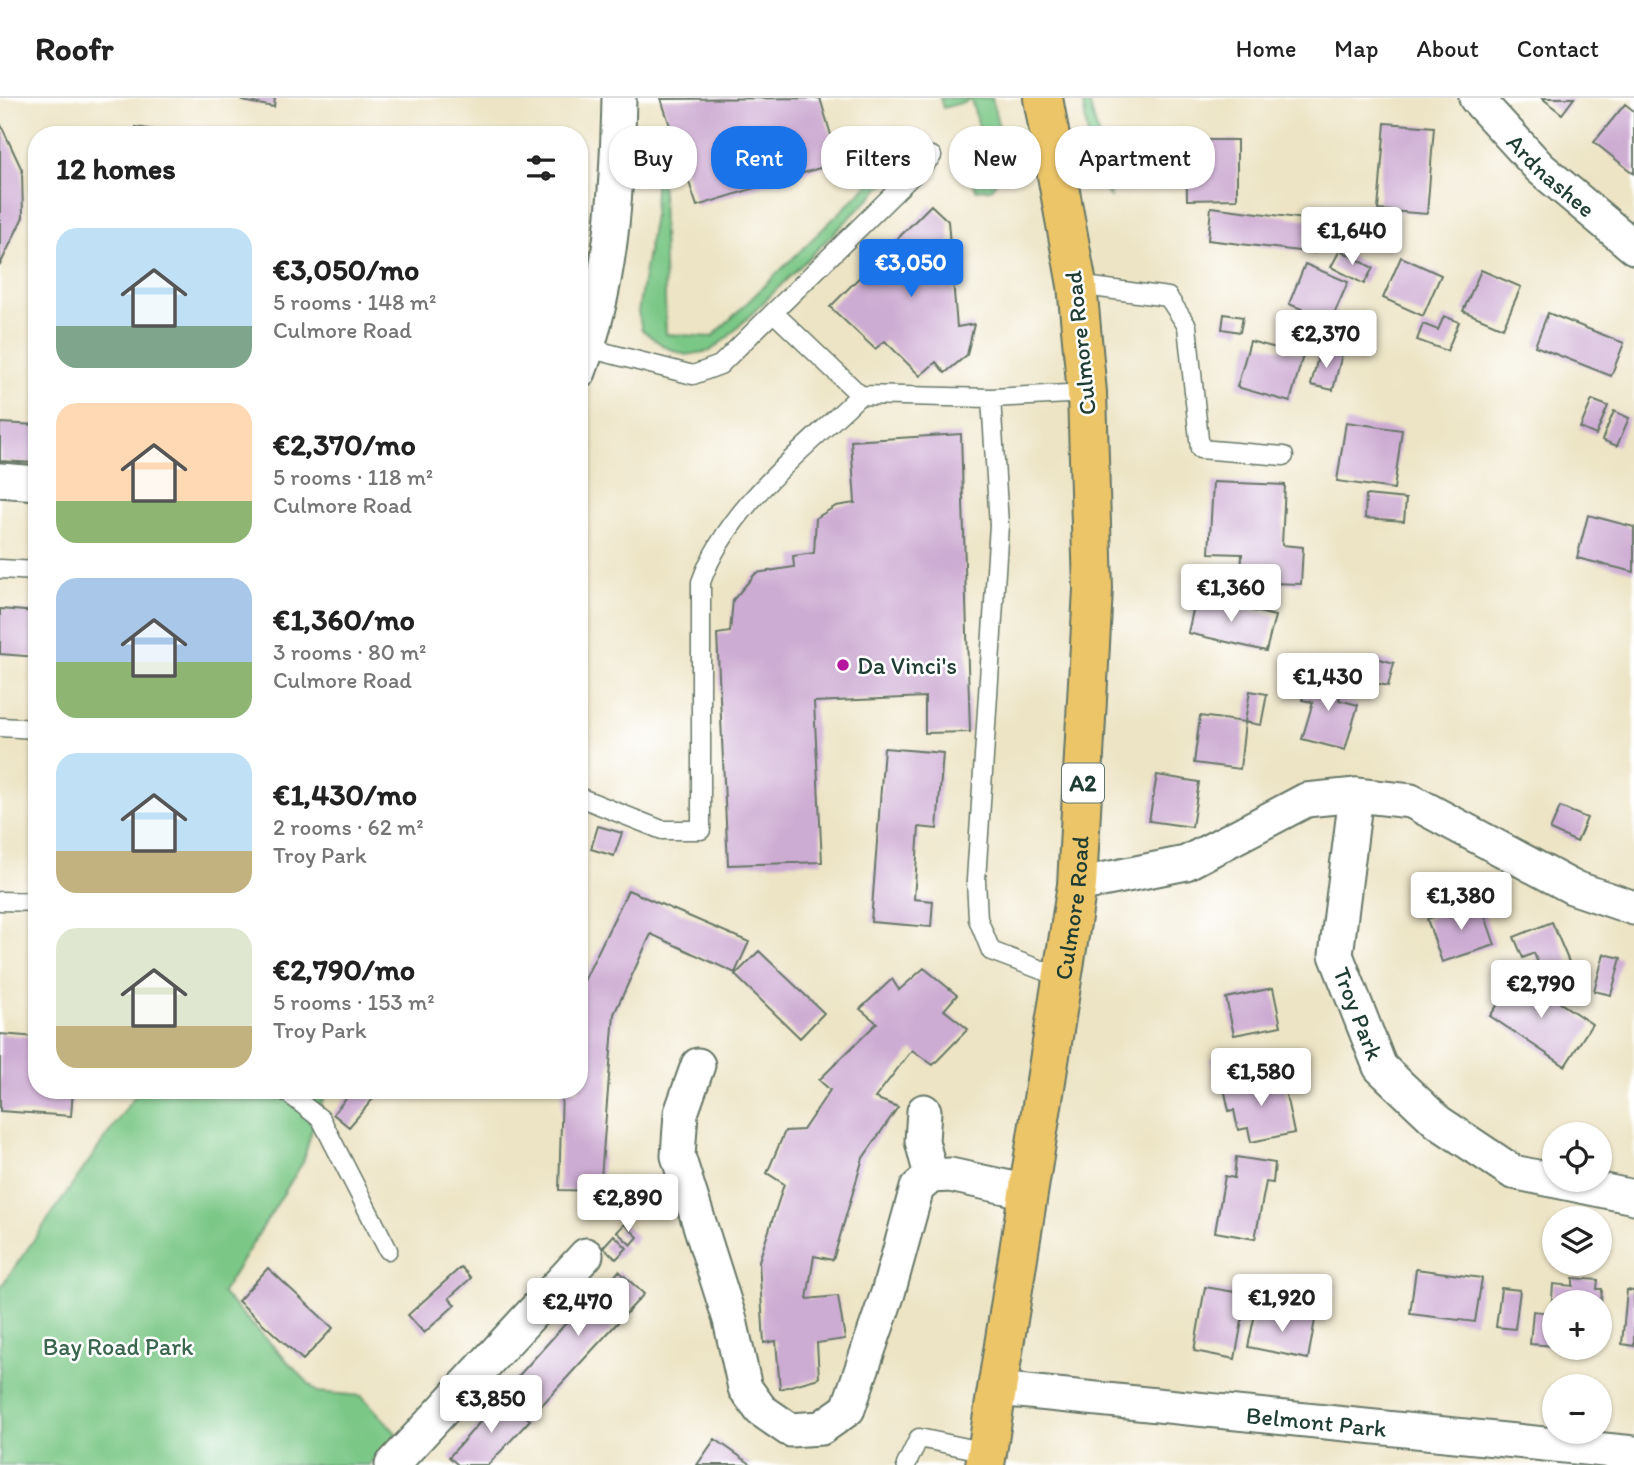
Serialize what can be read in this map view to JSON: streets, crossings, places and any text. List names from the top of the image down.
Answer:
{
  "streets": {
    "highway": ["Culmore Road", "A2"],
    "street": ["Ardnashee", "Troy Park", "Belmont Park"]
  },
  "crossings": [
    ["Culmore Road", "Belmont Park"]
  ],
  "parks": ["Bay Road Park"],
  "places": ["Da Vinci's"],
  "page": {
    "header": "Roofr",
    "nav": [
      "Home",
      "Map",
      "About",
      "Contact"
    ],
    "chip": [
      "Buy",
      "Rent",
      "Filters",
      "New",
      "Apartment"
    ],
    "heading": "12 homes",
    "price": [
      "€1,640",
      "€3,050",
      "€2,370",
      "€1,360",
      "€1,430",
      "€1,380",
      "€2,790",
      "€1,580",
      "€2,890",
      "€1,920",
      "€2,470",
      "€3,850"
    ],
    "list": [
      {
        "name": "€3,050/mo",
        "note": "5 rooms · 148 m² · Culmore Road"
      },
      {
        "name": "€2,370/mo",
        "note": "5 rooms · 118 m² · Culmore Road"
      },
      {
        "name": "€1,360/mo",
        "note": "3 rooms · 80 m² · Culmore Road"
      },
      {
        "name": "€1,430/mo",
        "note": "2 rooms · 62 m² · Troy Park"
      },
      {
        "name": "€2,790/mo",
        "note": "5 rooms · 153 m² · Troy Park"
      }
    ],
    "map_buttons": ["+", "−"]
  }
}
